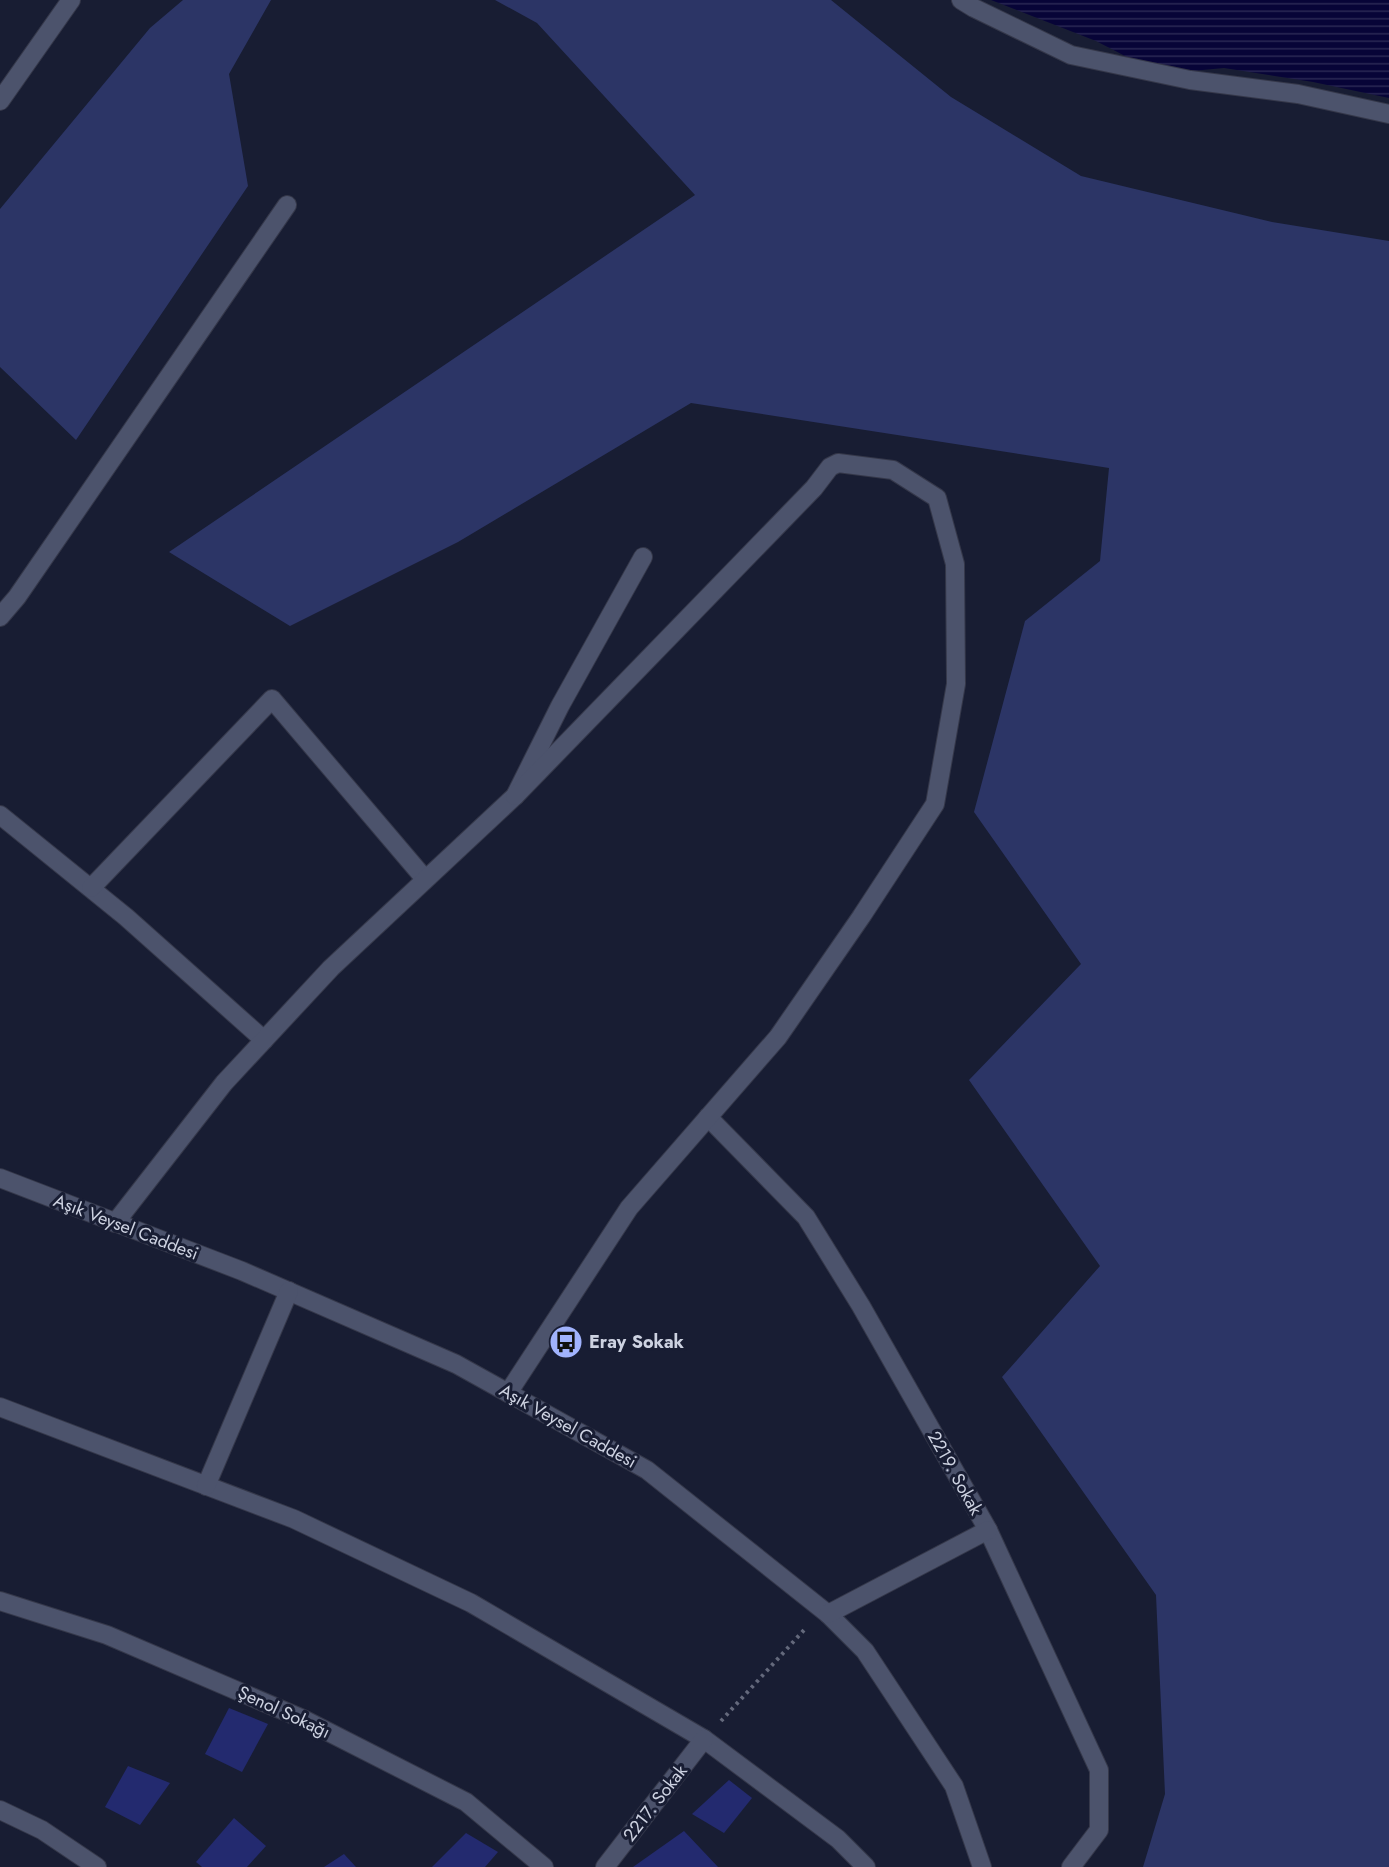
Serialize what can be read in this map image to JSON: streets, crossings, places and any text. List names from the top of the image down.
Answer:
{
  "streets": {
    "street": [
      "Aşık Veysel Caddesi",
      "2219. Sokak",
      "Şenol Sokağı",
      "2217. Sokak"
    ]
  },
  "places": {
    "bus stop": ["Eray Sokak"]
  }
}
